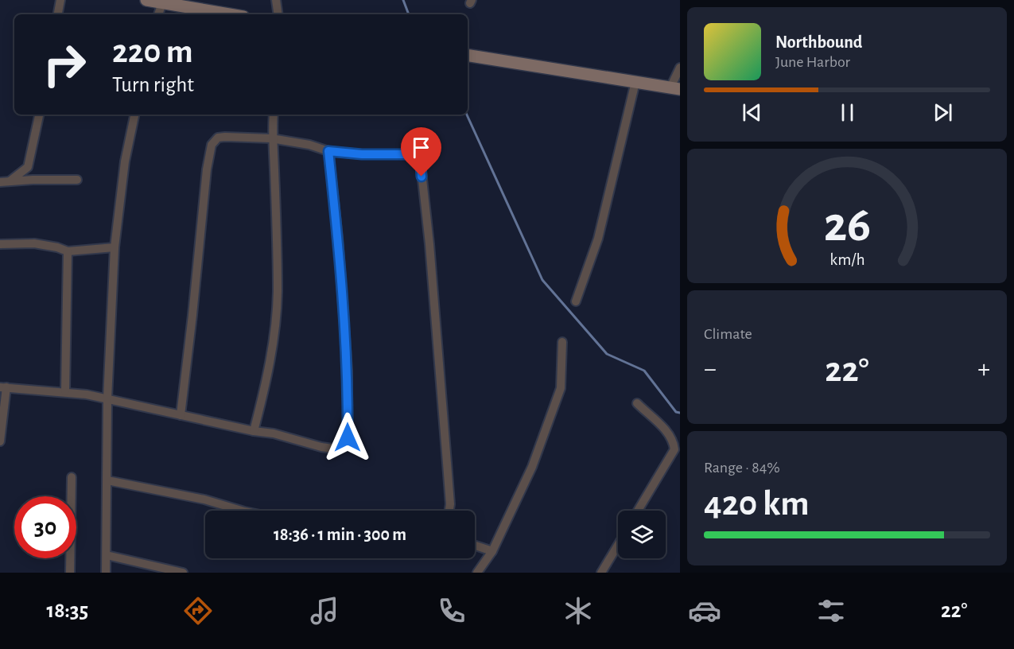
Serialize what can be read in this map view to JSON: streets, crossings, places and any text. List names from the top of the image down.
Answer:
{
  "page": {
    "turn": ["220 m", "Turn right"],
    "song": ["Northbound", "June Harbor"],
    "tile": [
      "Climate",
      ["Range · 84%", "420 km"]
    ],
    "heat": ["−", "22°", "+"],
    "limit": "30",
    "trip": "18:36 · 1 min · 300 m",
    "tabs": ["18:35", "22°"],
    "gauge": ["26", "km/h"]
  }
}
